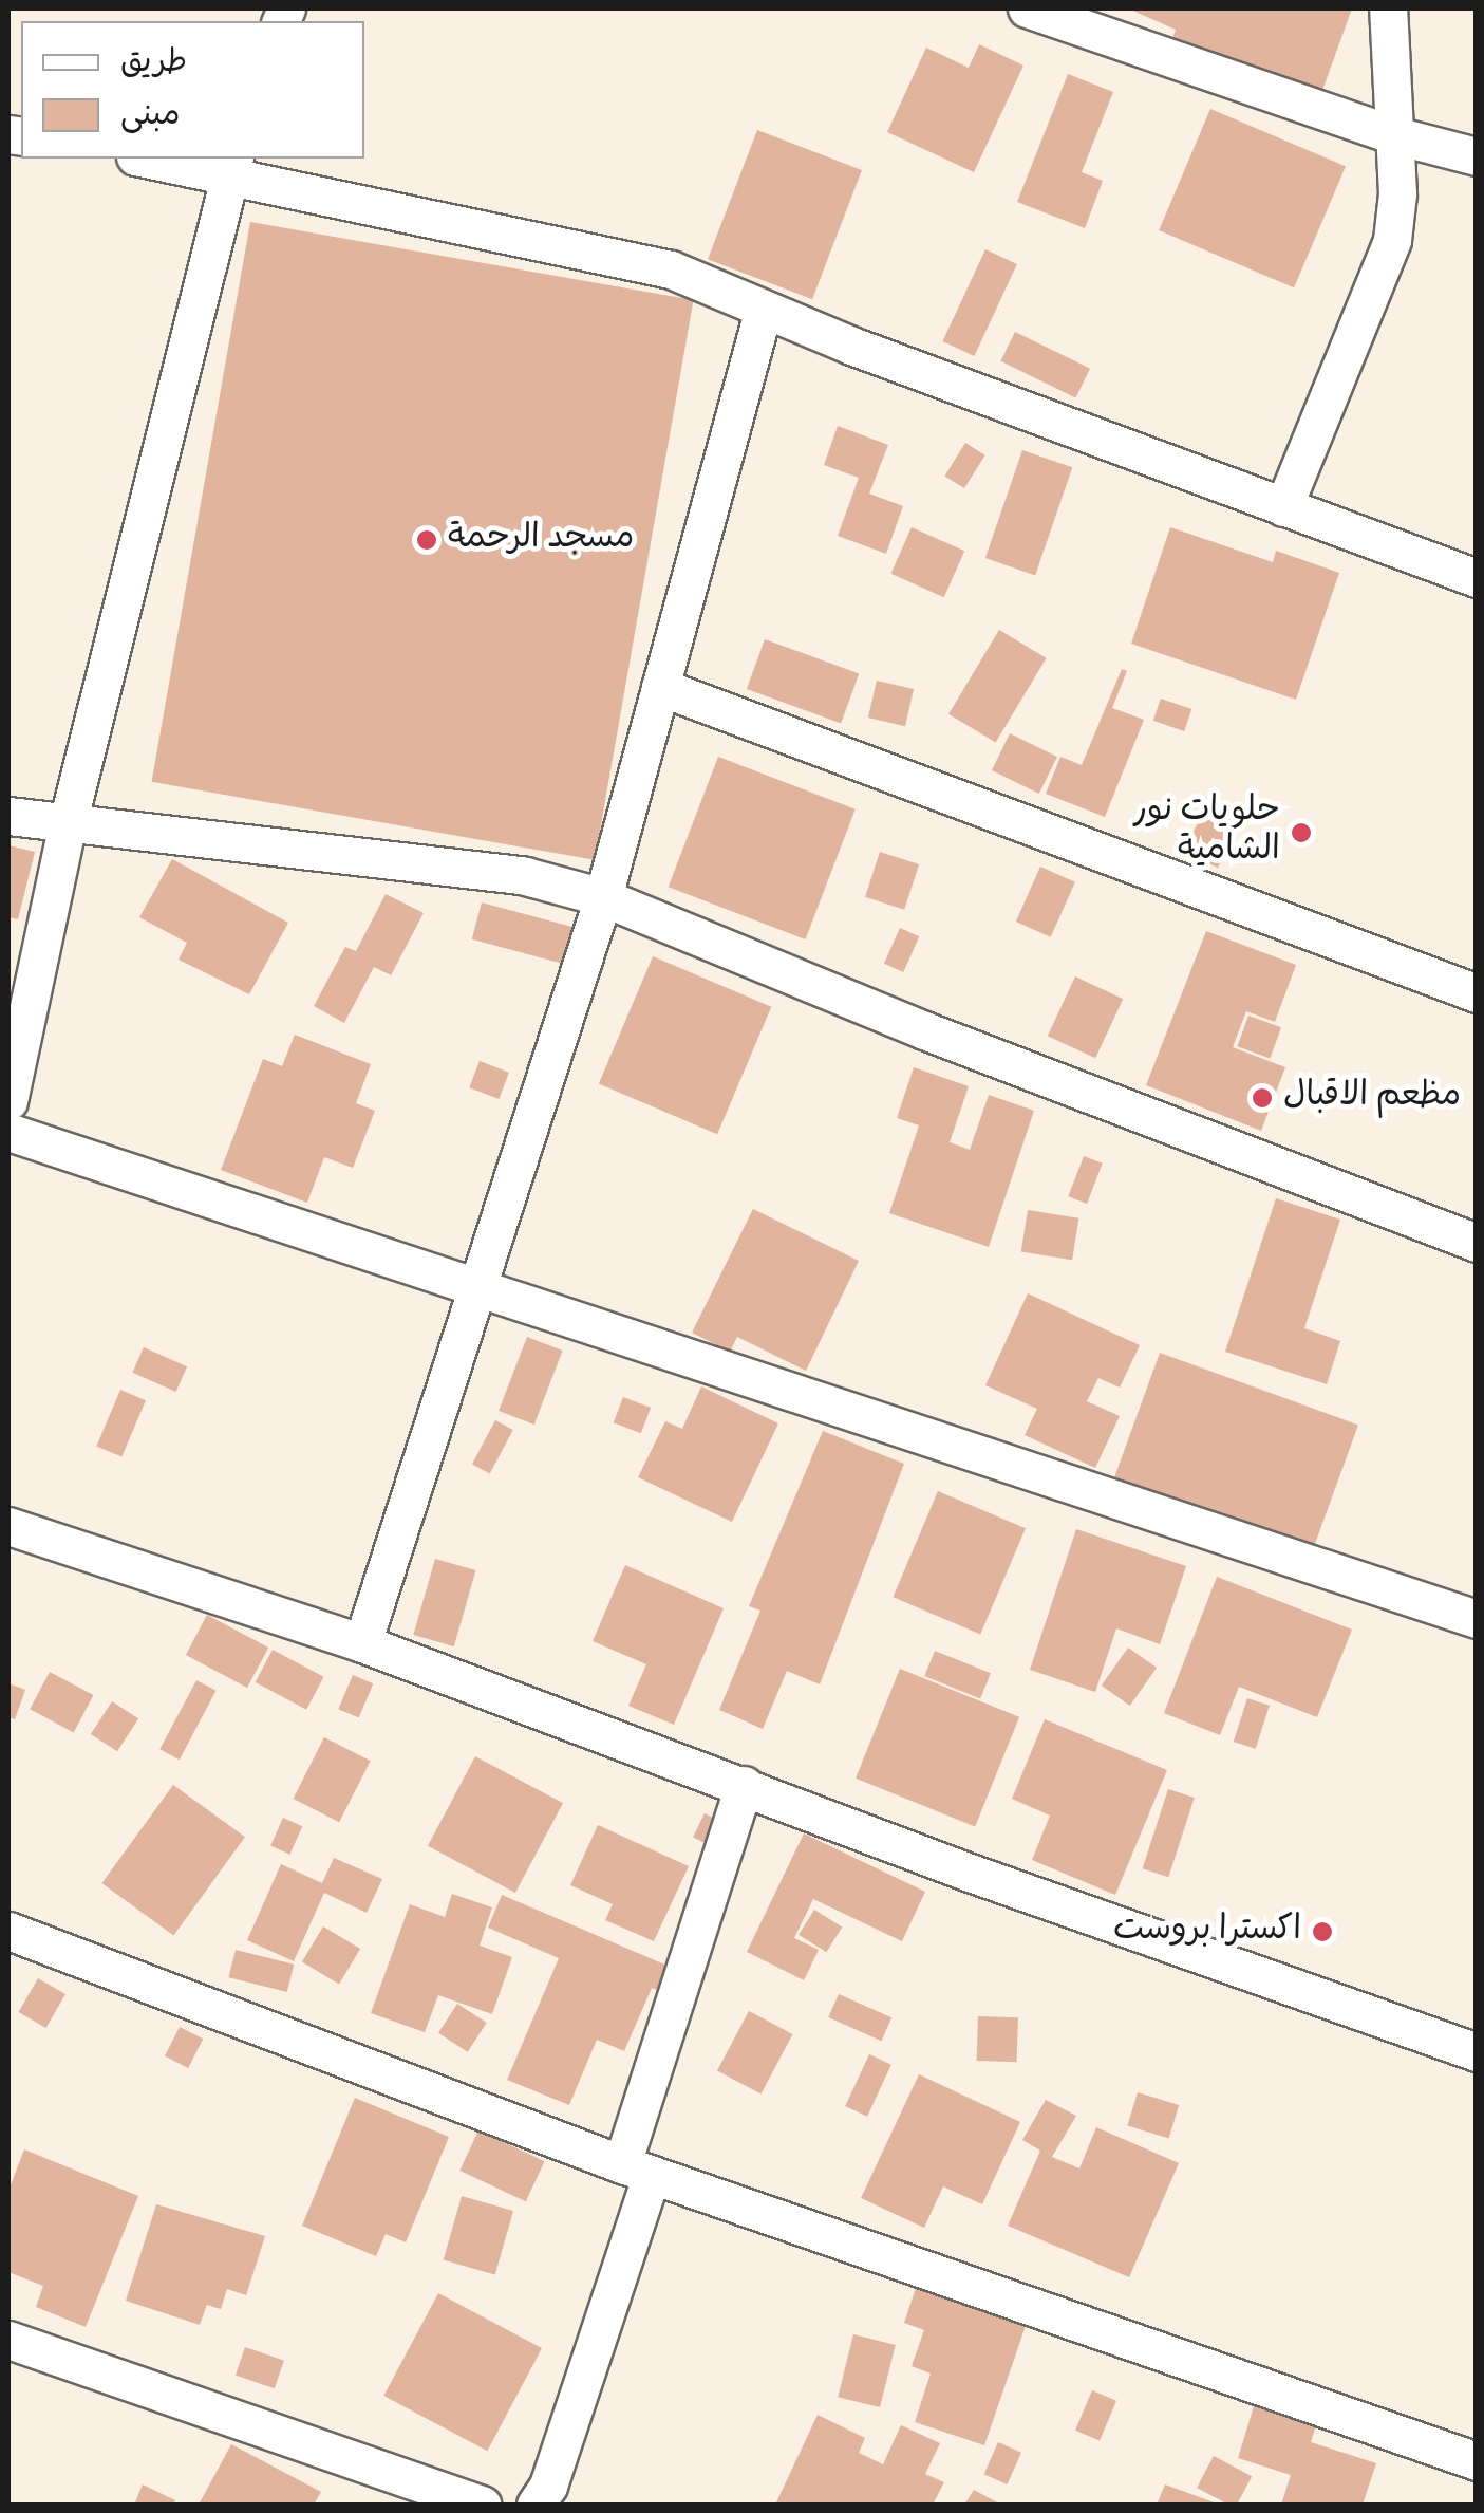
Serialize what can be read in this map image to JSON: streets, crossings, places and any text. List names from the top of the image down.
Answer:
{
  "places": [
    "مسجد الرحمة",
    "حلويات نور الشامية",
    "مظعم الاقبال",
    "اكسترا بروست"
  ],
  "legend": ["طريق", "مبنى"]
}
